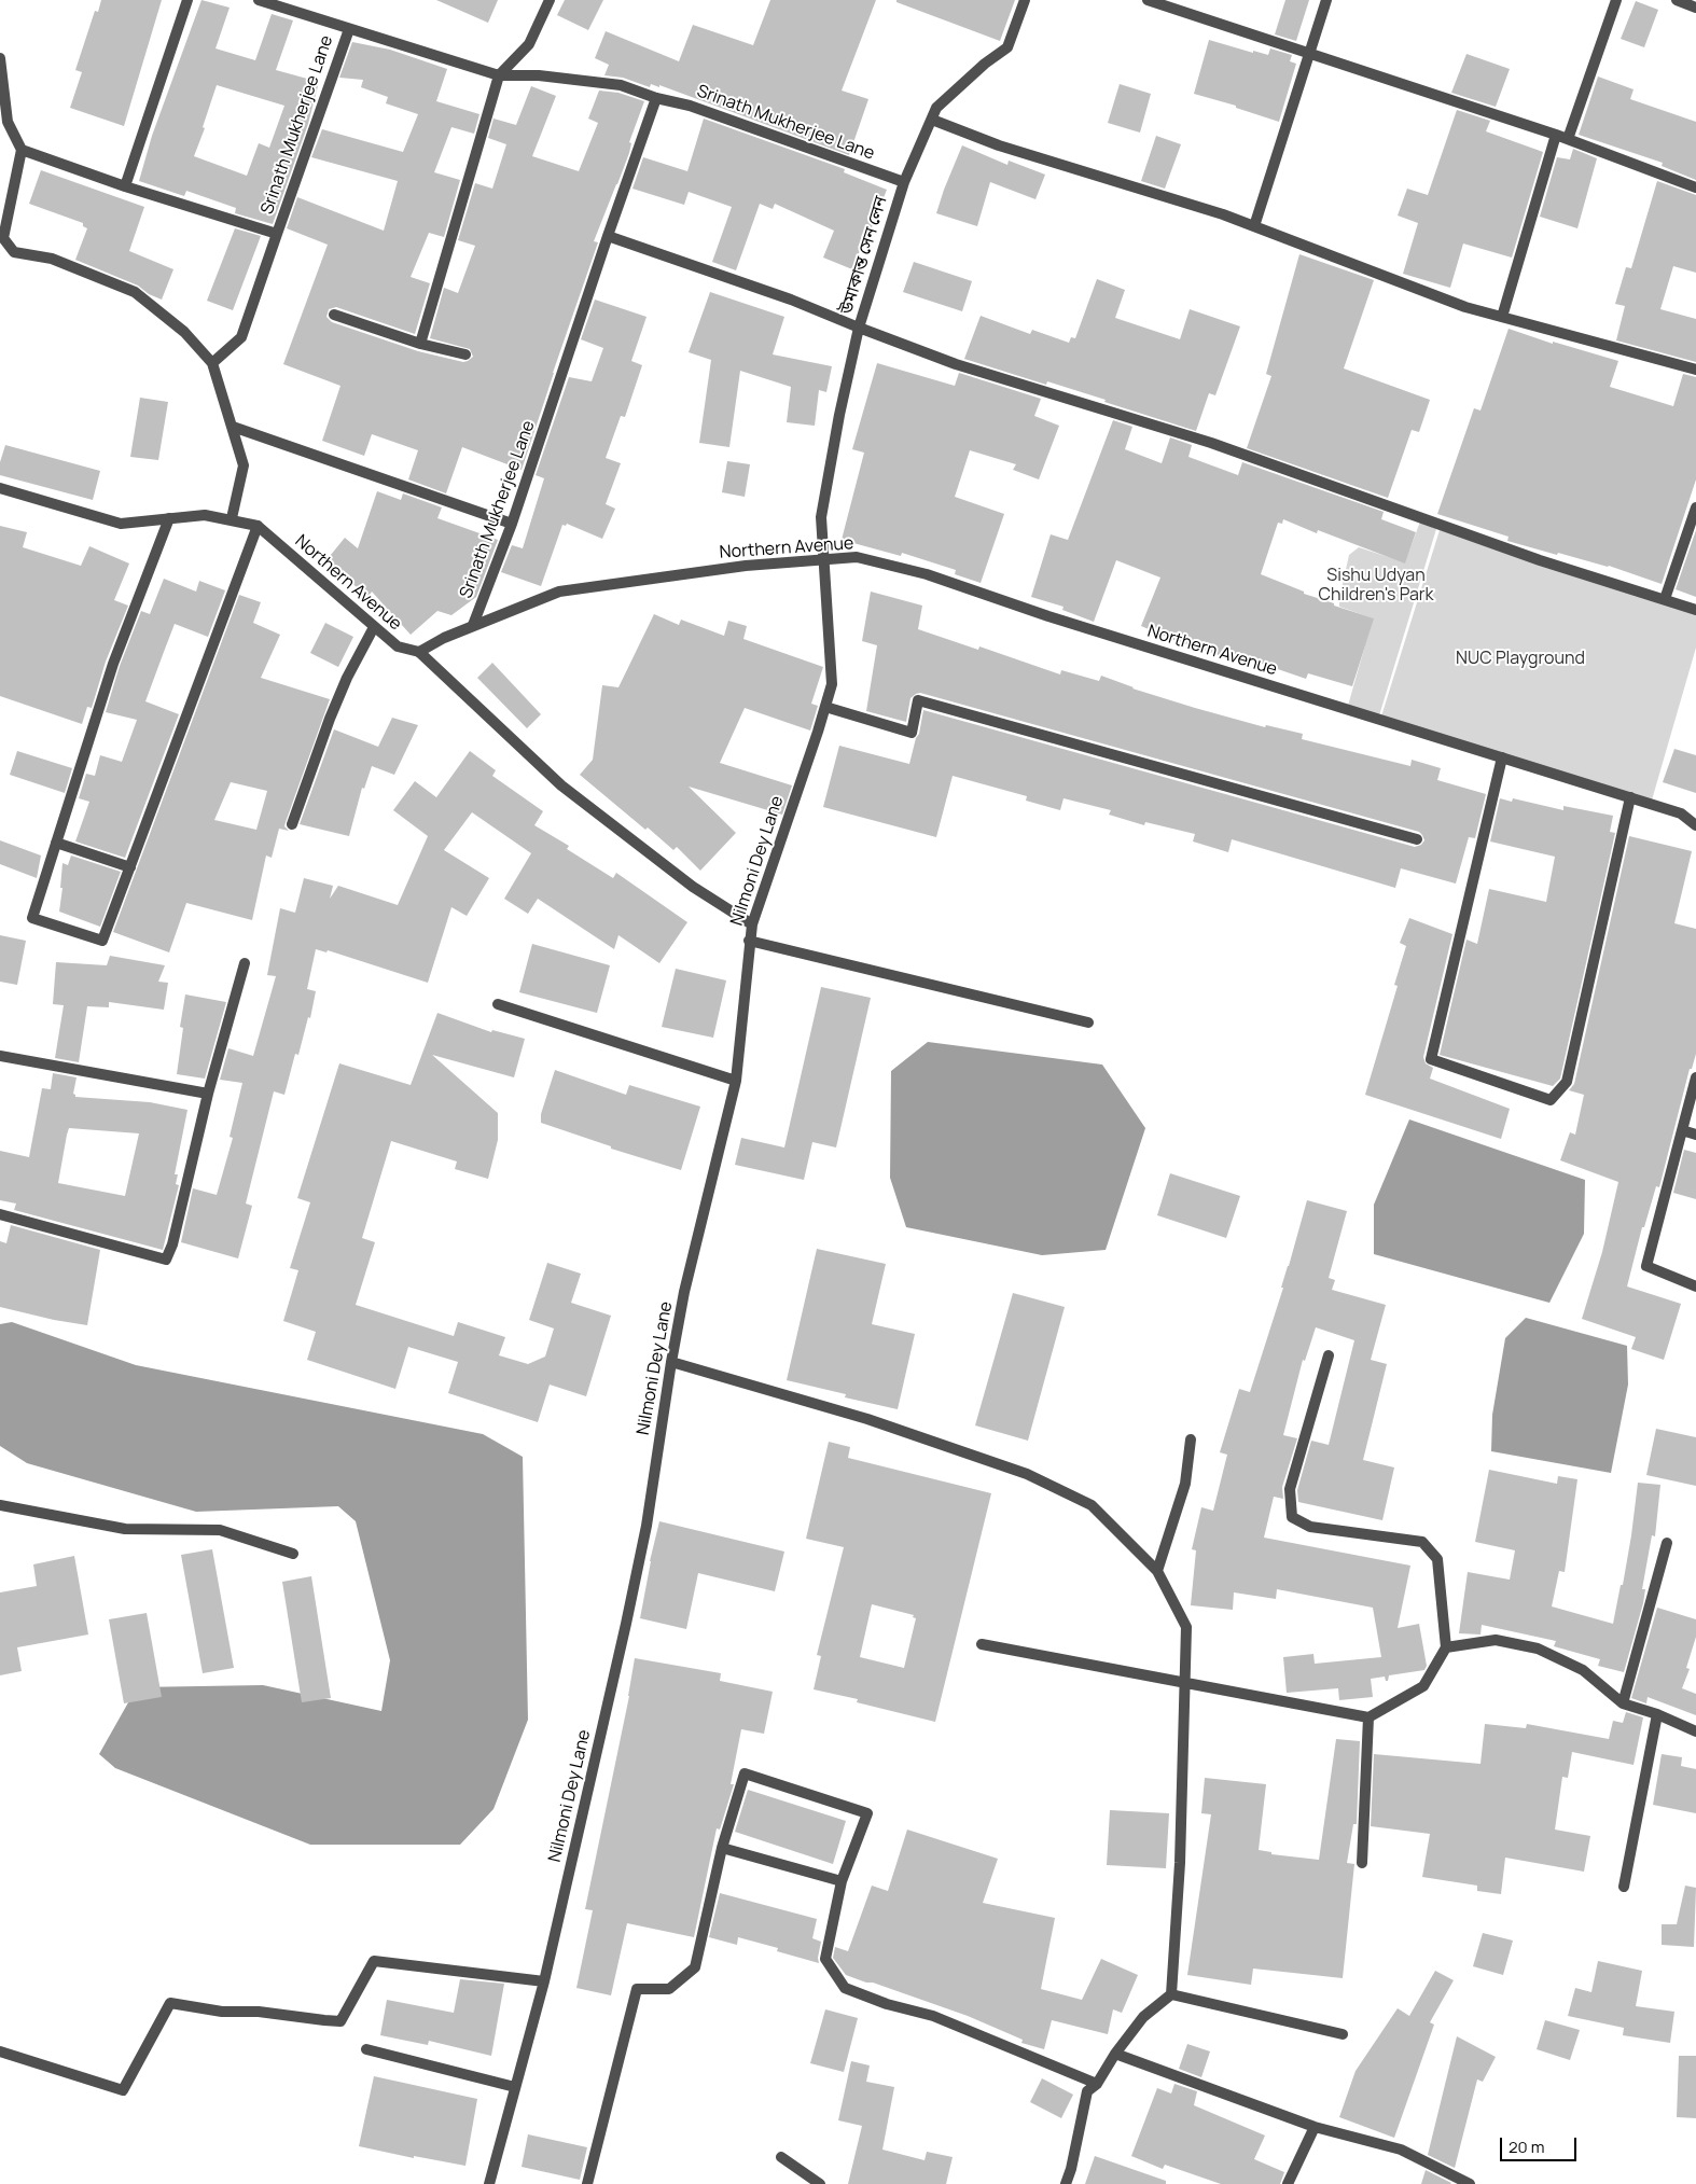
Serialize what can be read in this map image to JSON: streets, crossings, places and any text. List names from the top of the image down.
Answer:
{
  "streets": {
    "street": [
      "Srinath Mukherjee Lane",
      "উমাকান্ত সেন লেন",
      "Northern Avenue",
      "Nilmoni Dey Lane"
    ]
  },
  "crossings": [
    ["Srinath Mukherjee Lane", "উমাকান্ত সেন লেন"],
    ["Srinath Mukherjee Lane", "Northern Avenue"],
    ["উমাকান্ত সেন লেন", "Northern Avenue"],
    ["উমাকান্ত সেন লেন", "Nilmoni Dey Lane"],
    ["Northern Avenue", "Nilmoni Dey Lane"]
  ],
  "parks": ["Sishu Udyan Children's Park", "NUC Playground"],
  "scale_bar": "20 m"
}
